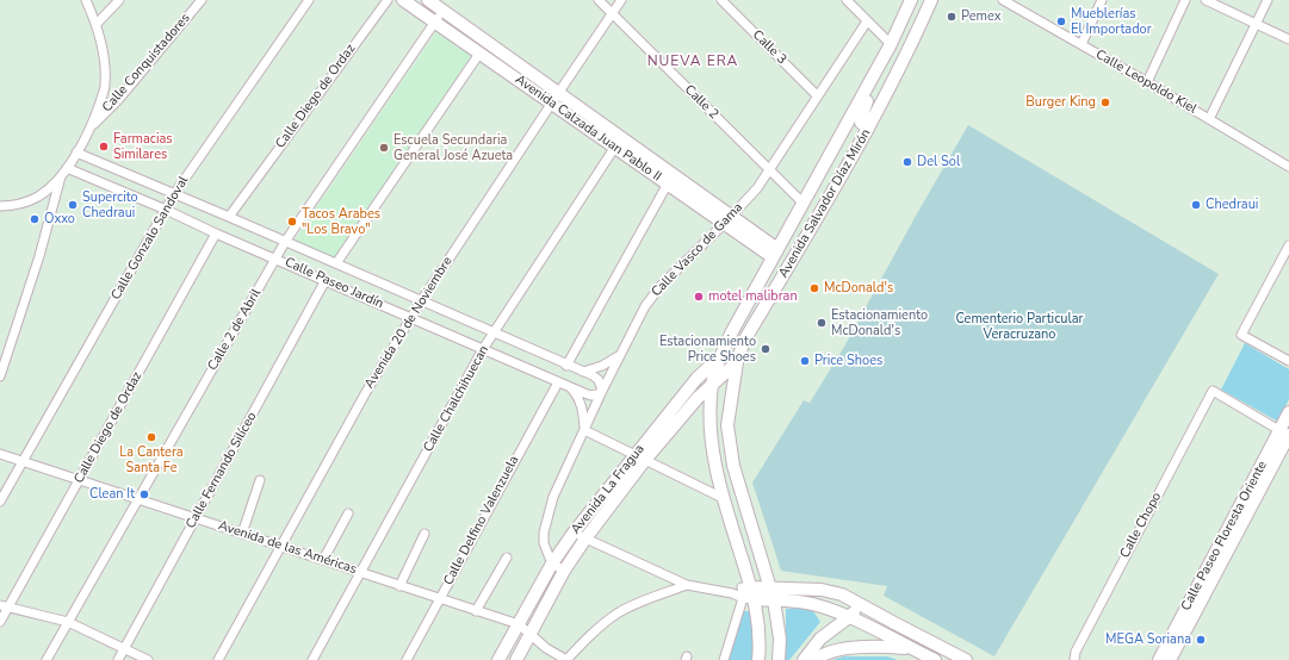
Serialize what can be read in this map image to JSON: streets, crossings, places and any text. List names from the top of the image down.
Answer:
{
  "streets": {
    "main road": [
      "Avenida Calzada Juan Pablo II",
      "Avenida Salvador Díaz Mirón",
      "Avenida La Fragua",
      "Calle Paseo Floresta Oriente"
    ],
    "street": [
      "Calle 3",
      "Calle Conquistadores",
      "Calle Leopoldo Kiel",
      "Calle Diego de Ordaz",
      "Calle 2",
      "Calle Gonzalo Sandoval",
      "Calle Vasco de Gama",
      "Calle Paseo Jardín",
      "Avenida 20 de Noviembre",
      "Calle 2 de Abril",
      "Calle Chalchihuecan",
      "Calle Fernando Silíceo",
      "Calle Delfino Valenzuela",
      "Calle Chopo",
      "Avenida de las Américas"
    ]
  },
  "crossings": [
    ["Calle 3", "Calle Vasco de Gama"],
    ["Calle Diego de Ordaz", "Calle Paseo Jardín"],
    ["Calle Diego de Ordaz", "Avenida de las Américas"],
    ["Calle 2", "Avenida Salvador Díaz Mirón"],
    ["Calle 2", "Calle Vasco de Gama"],
    ["Calle 2", "Avenida 20 de Noviembre"],
    ["Avenida Calzada Juan Pablo II", "Avenida Salvador Díaz Mirón"],
    ["Avenida Calzada Juan Pablo II", "Calle Vasco de Gama"],
    ["Avenida Calzada Juan Pablo II", "Avenida 20 de Noviembre"],
    ["Avenida Calzada Juan Pablo II", "Calle 2 de Abril"],
    ["Avenida Calzada Juan Pablo II", "Calle Chalchihuecan"],
    ["Avenida Salvador Díaz Mirón", "Avenida La Fragua"],
    ["Calle Gonzalo Sandoval", "Calle Paseo Jardín"],
    ["Calle Gonzalo Sandoval", "Avenida de las Américas"],
    ["Calle Vasco de Gama", "Calle Paseo Jardín"],
    ["Calle Vasco de Gama", "Avenida La Fragua"],
    ["Calle Paseo Jardín", "Avenida 20 de Noviembre"],
    ["Calle Paseo Jardín", "Calle 2 de Abril"],
    ["Calle Paseo Jardín", "Calle Chalchihuecan"],
    ["Calle Paseo Jardín", "Calle Fernando Silíceo"],
    ["Calle Paseo Jardín", "Calle Delfino Valenzuela"],
    ["Avenida 20 de Noviembre", "Avenida de las Américas"],
    ["Calle 2 de Abril", "Avenida de las Américas"],
    ["Calle Chalchihuecan", "Avenida de las Américas"],
    ["Calle Fernando Silíceo", "Avenida de las Américas"],
    ["Avenida La Fragua", "Avenida de las Américas"],
    ["Calle Delfino Valenzuela", "Avenida de las Américas"],
    ["Calle Chopo", "Calle Paseo Floresta Oriente"]
  ],
  "districts": ["NUEVA ERA"],
  "parks": ["Cementerio Particular Veracruzano"],
  "places": [
    "Pemex",
    "Mueblerías El Importador",
    "Burger King",
    "Farmacias Similares",
    "Escuela Secundaria General José Azueta",
    "Del Sol",
    "Supercito Chedraui",
    "Chedraui",
    "Oxxo",
    "Tacos Arabes \"Los Bravo\"",
    "McDonald's",
    "motel malibran",
    "Estacionamiento McDonald's",
    "Estacionamiento Price Shoes",
    "Price Shoes",
    "La Cantera Santa Fe",
    "Clean It",
    "MEGA Soriana"
  ]
}
